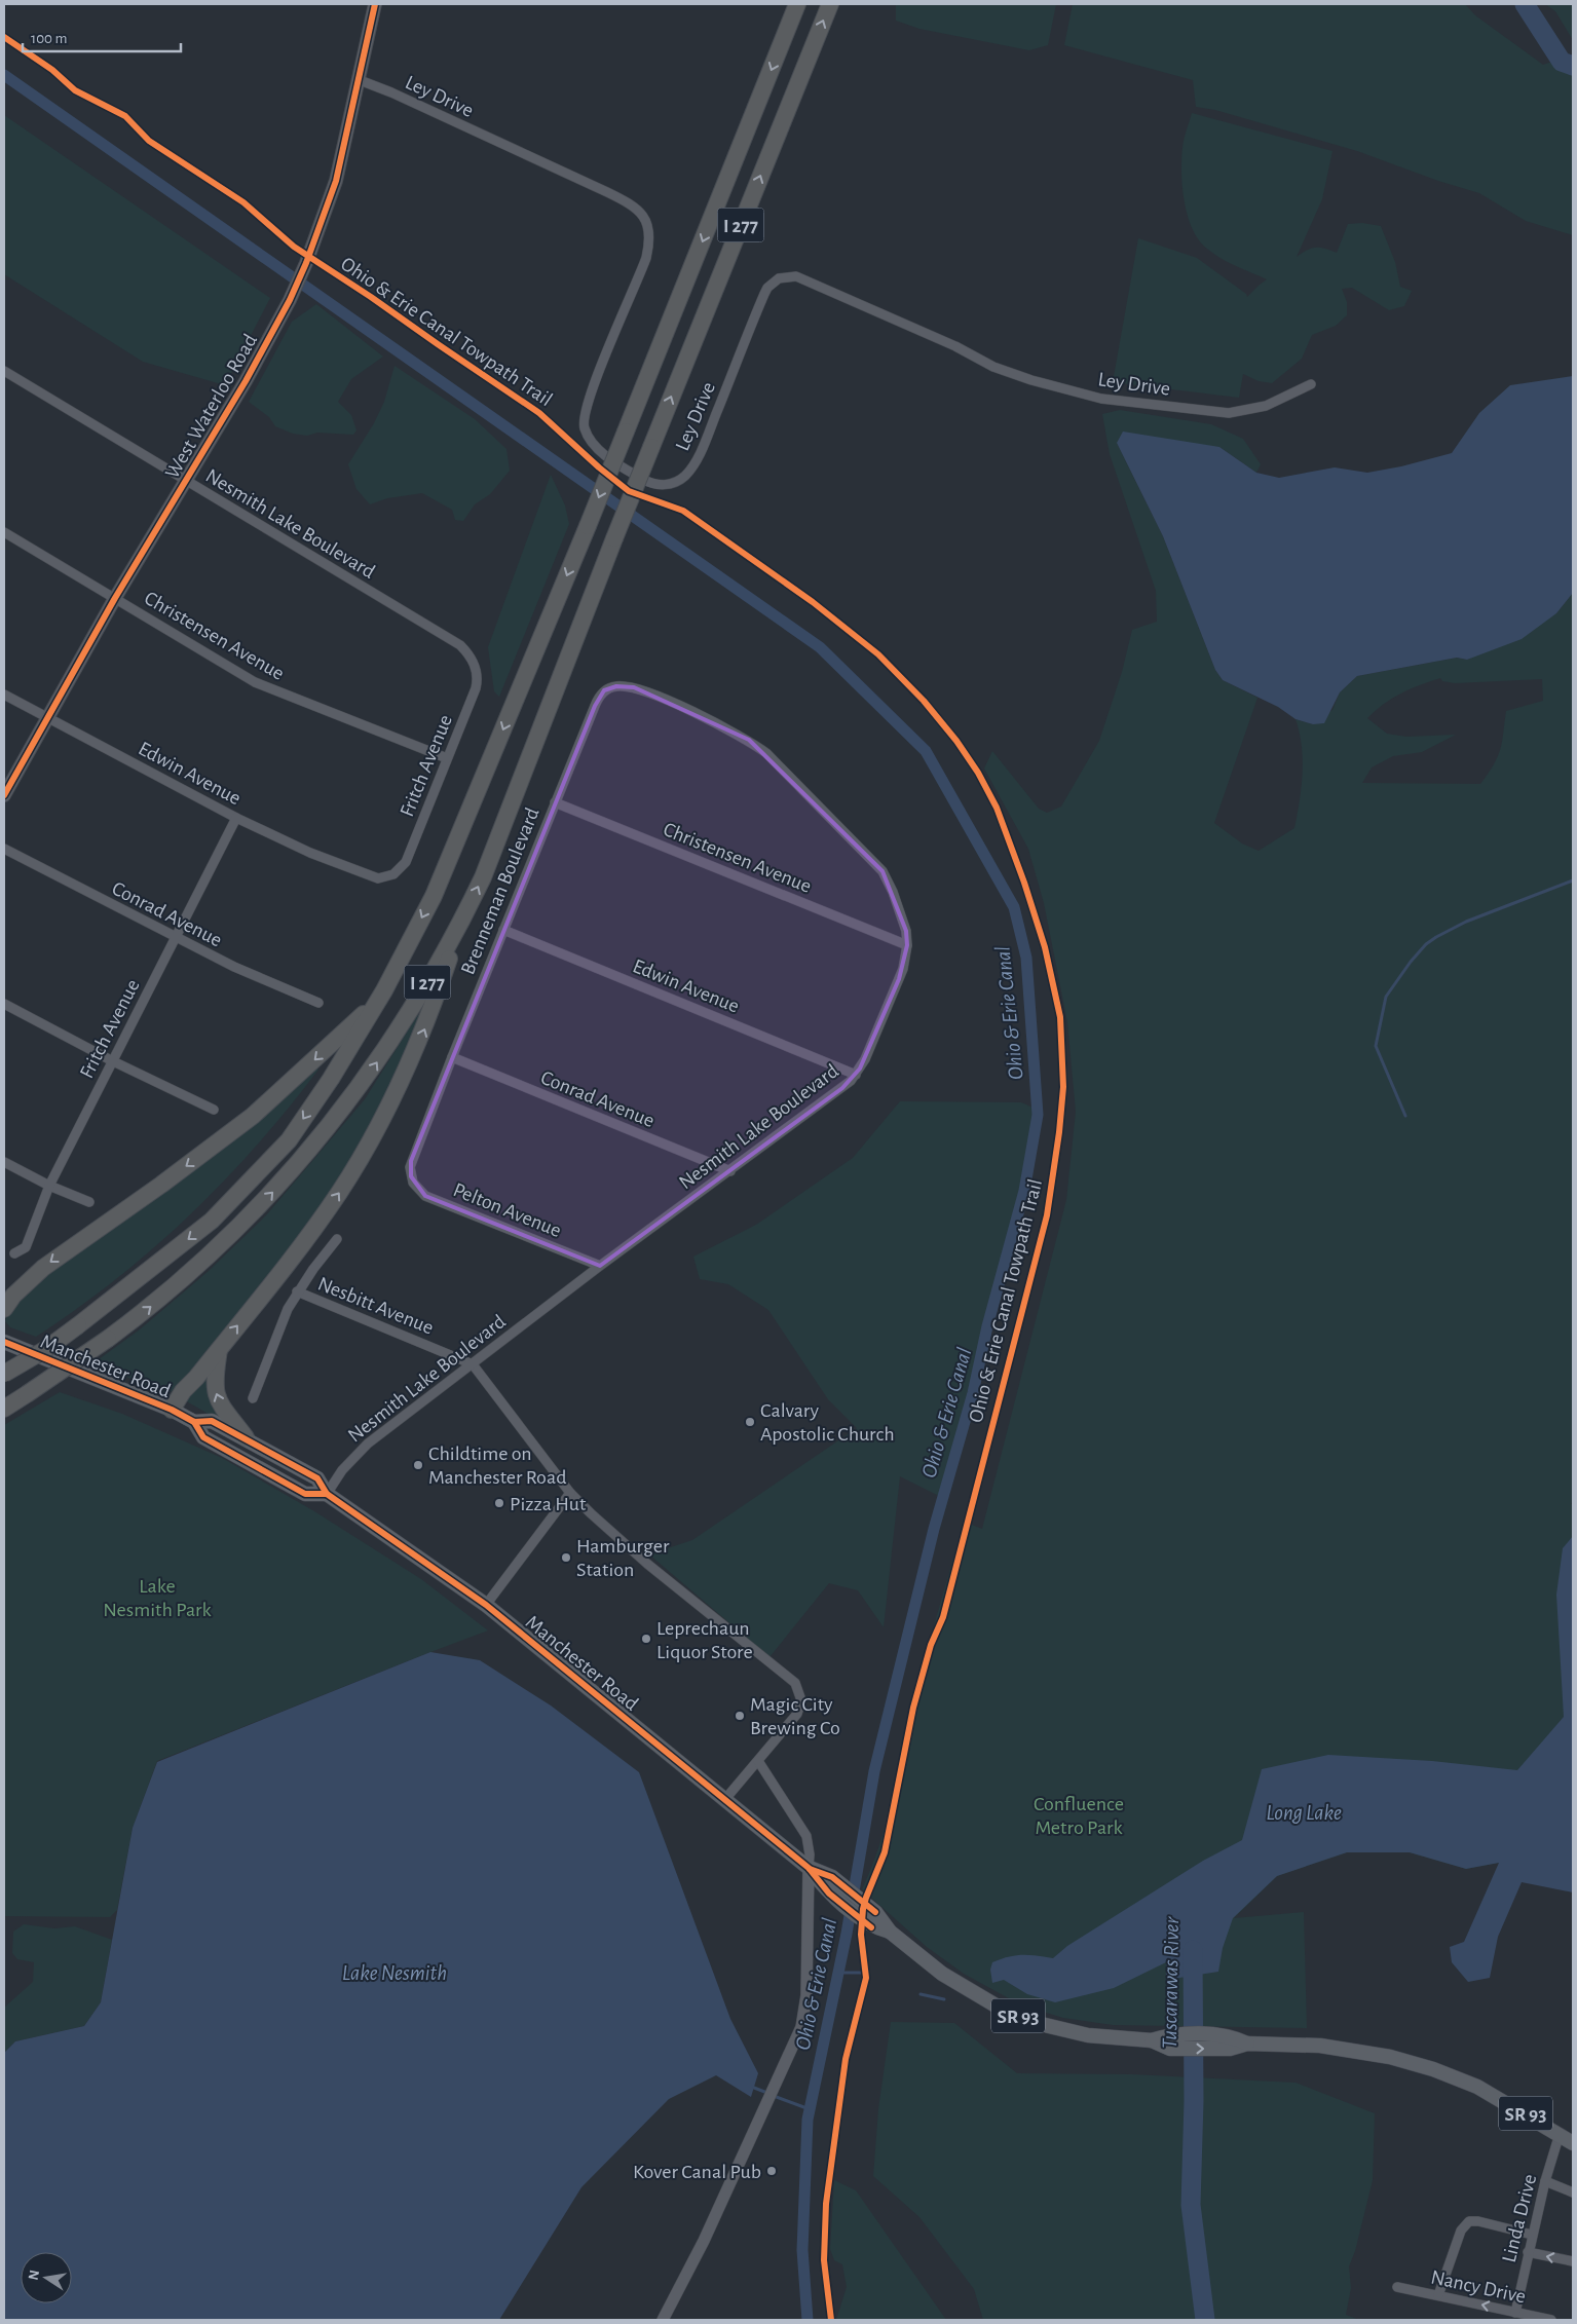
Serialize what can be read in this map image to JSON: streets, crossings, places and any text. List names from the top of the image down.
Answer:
{
  "streets": {
    "highway": ["I 277"],
    "main road": ["West Waterloo Road", "Manchester Road", "SR 93"],
    "street": [
      "Ley Drive",
      "Nesmith Lake Boulevard",
      "Christensen Avenue",
      "Fritch Avenue",
      "Edwin Avenue",
      "Brenneman Boulevard",
      "Conrad Avenue",
      "Pelton Avenue",
      "Nesbitt Avenue",
      "Linda Drive",
      "Nancy Drive"
    ],
    "cycle path": ["Ohio & Erie Canal Towpath Trail"]
  },
  "crossings": [
    ["Ley Drive", "West Waterloo Road"],
    ["West Waterloo Road", "Nesmith Lake Boulevard"],
    ["West Waterloo Road", "Christensen Avenue"],
    ["West Waterloo Road", "Edwin Avenue"],
    ["Nesmith Lake Boulevard", "Christensen Avenue"],
    ["Nesmith Lake Boulevard", "Fritch Avenue"],
    ["Nesmith Lake Boulevard", "Edwin Avenue"],
    ["Nesmith Lake Boulevard", "Brenneman Boulevard"],
    ["Nesmith Lake Boulevard", "Conrad Avenue"],
    ["Nesmith Lake Boulevard", "Pelton Avenue"],
    ["Nesmith Lake Boulevard", "Nesbitt Avenue"],
    ["Nesmith Lake Boulevard", "Manchester Road"],
    ["Christensen Avenue", "Fritch Avenue"],
    ["Christensen Avenue", "Brenneman Boulevard"],
    ["Fritch Avenue", "Edwin Avenue"],
    ["Fritch Avenue", "Conrad Avenue"],
    ["Edwin Avenue", "Brenneman Boulevard"],
    ["Brenneman Boulevard", "Conrad Avenue"],
    ["Brenneman Boulevard", "Pelton Avenue"],
    ["Manchester Road", "Linda Drive"],
    ["Linda Drive", "Nancy Drive"]
  ],
  "one_way": ["Nancy Drive"],
  "water": [
    "Ohio & Erie Canal",
    "Long Lake",
    "Lake Nesmith",
    "Tuscarawas River"
  ],
  "parks": ["Lake Nesmith Park", "Confluence Metro Park"],
  "places": [
    "Calvary Apostolic Church",
    "Childtime on Manchester Road",
    "Pizza Hut",
    "Hamburger Station",
    "Leprechaun Liquor Store",
    "Magic City Brewing Co",
    "Kover Canal Pub"
  ],
  "scale_bar": "100 m",
  "north": "left"
}
